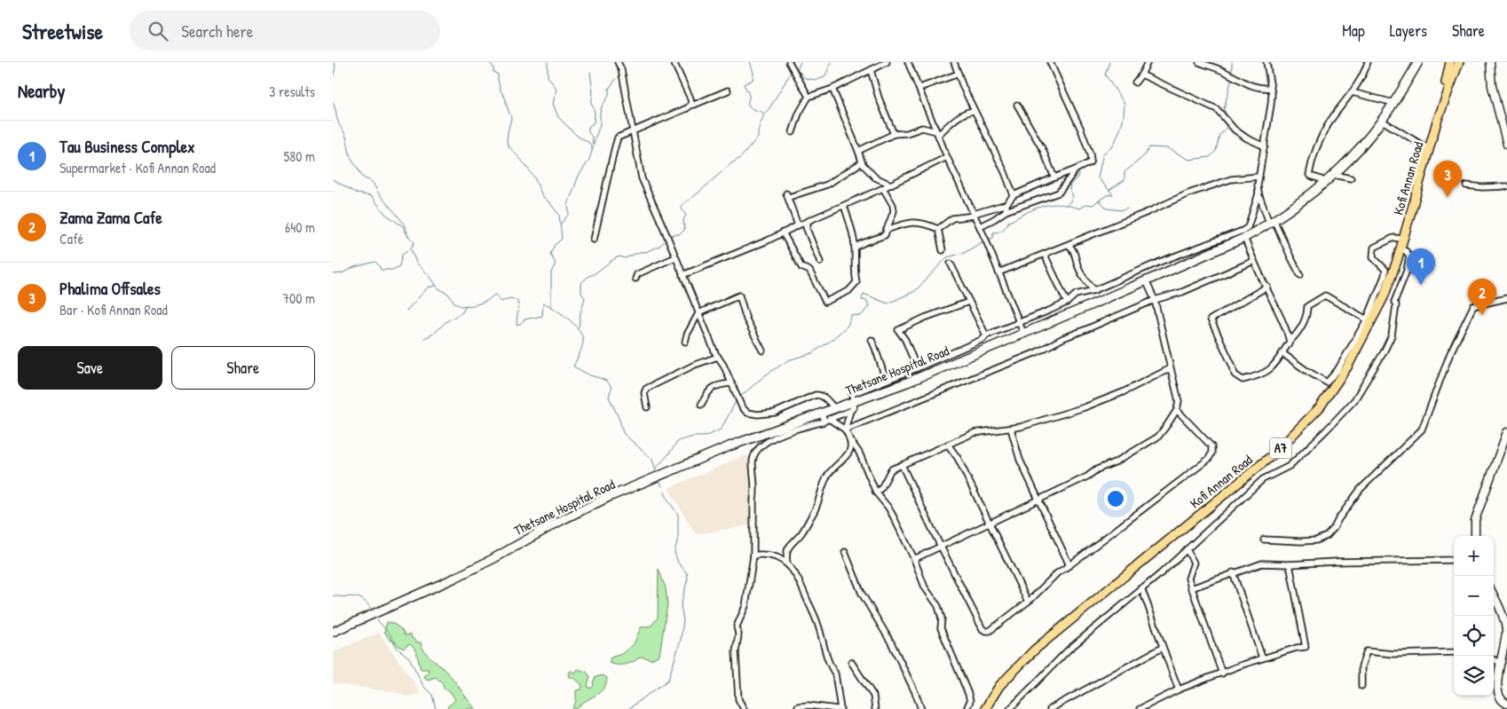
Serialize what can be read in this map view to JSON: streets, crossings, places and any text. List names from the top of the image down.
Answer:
{
  "streets": {
    "main road": ["Kofi Annan Road", "Thetsane Hospital Road", "A7"]
  },
  "page": {
    "header": "Streetwise",
    "search": "Search here",
    "nav": ["Map", "Layers", "Share"],
    "heading": ["Nearby", "3 results"],
    "list": [
      {
        "mark": "1",
        "name": "Tau Business Complex",
        "note": "Supermarket · Kofi Annan Road",
        "value": "580 m"
      },
      {
        "mark": "2",
        "name": "Zama Zama Cafe",
        "note": "Café",
        "value": "640 m"
      },
      {
        "mark": "3",
        "name": "Phalima Offsales",
        "note": "Bar · Kofi Annan Road",
        "value": "700 m"
      }
    ],
    "pins": ["3", "1", "2"],
    "buttons": ["Save", "Share"],
    "map_buttons": ["+", "−"]
  }
}
